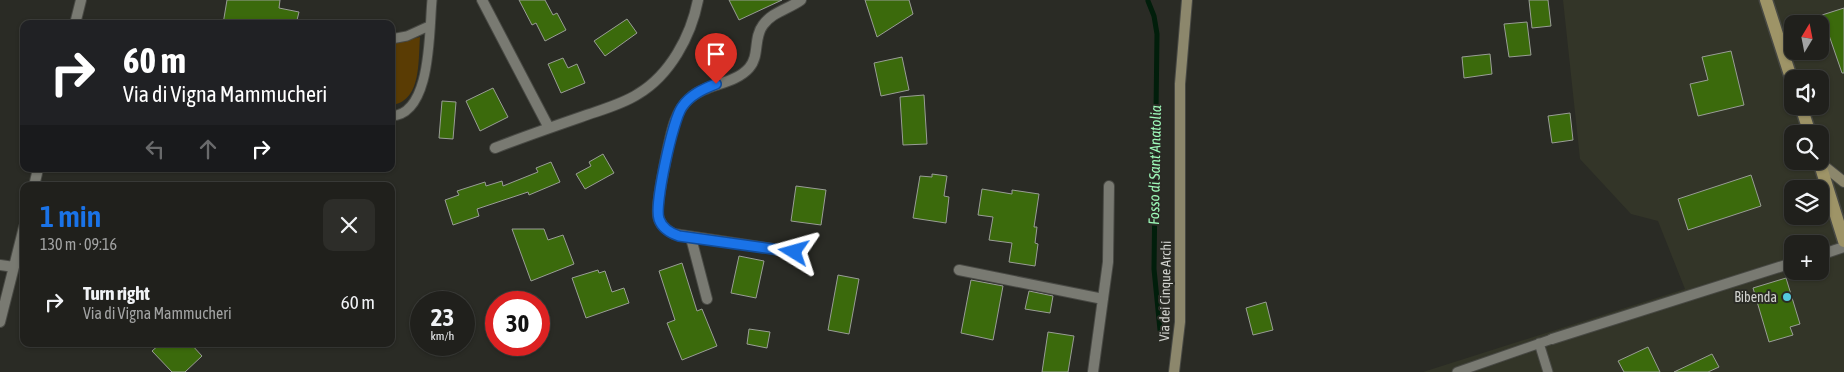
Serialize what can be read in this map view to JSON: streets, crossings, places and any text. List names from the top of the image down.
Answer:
{
  "streets": {
    "main road": ["Via dei Cinque Archi"]
  },
  "water": ["Fosso di Sant'Anatolia"],
  "places": ["Bibenda"],
  "north": "top",
  "page": {
    "map_buttons": "+",
    "turn": ["60 m", "Via di Vigna Mammucheri"],
    "heading": ["1 min", "130 m · 09:16"],
    "list": [
      {
        "name": "Turn right",
        "note": "Via di Vigna Mammucheri",
        "value": "60 m"
      }
    ],
    "speed": "23 km/h",
    "limit": "30"
  }
}
